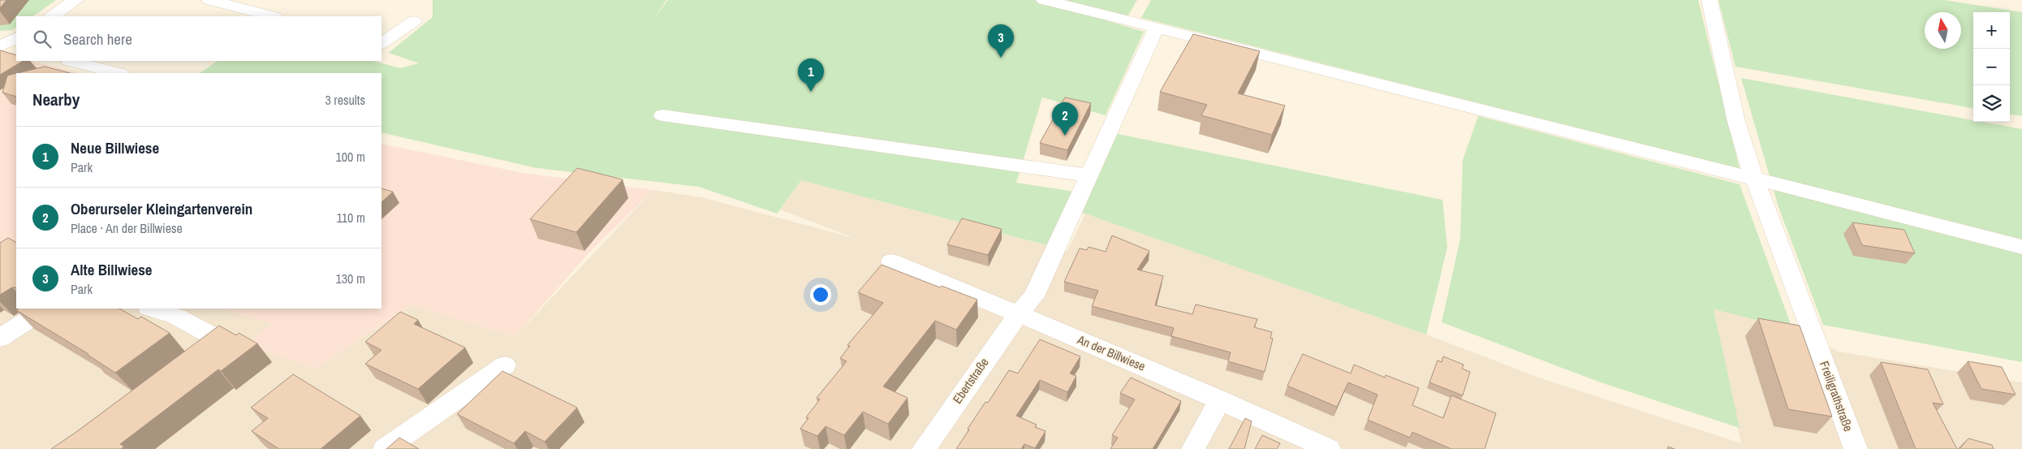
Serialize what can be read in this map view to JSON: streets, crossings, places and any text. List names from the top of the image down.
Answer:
{
  "streets": {
    "street": ["An der Billwiese", "Ebertstraße", "Freiligrathstraße"]
  },
  "crossings": [
    ["An der Billwiese", "Ebertstraße"]
  ],
  "north": "top",
  "page": {
    "map_buttons": ["+", "−"],
    "search": "Search here",
    "pins": ["3", "1", "2"],
    "heading": ["Nearby", "3 results"],
    "list": [
      {
        "mark": "1",
        "name": "Neue Billwiese",
        "note": "Park",
        "value": "100 m"
      },
      {
        "mark": "2",
        "name": "Oberurseler Kleingartenverein",
        "note": "Place · An der Billwiese",
        "value": "110 m"
      },
      {
        "mark": "3",
        "name": "Alte Billwiese",
        "note": "Park",
        "value": "130 m"
      }
    ]
  }
}
